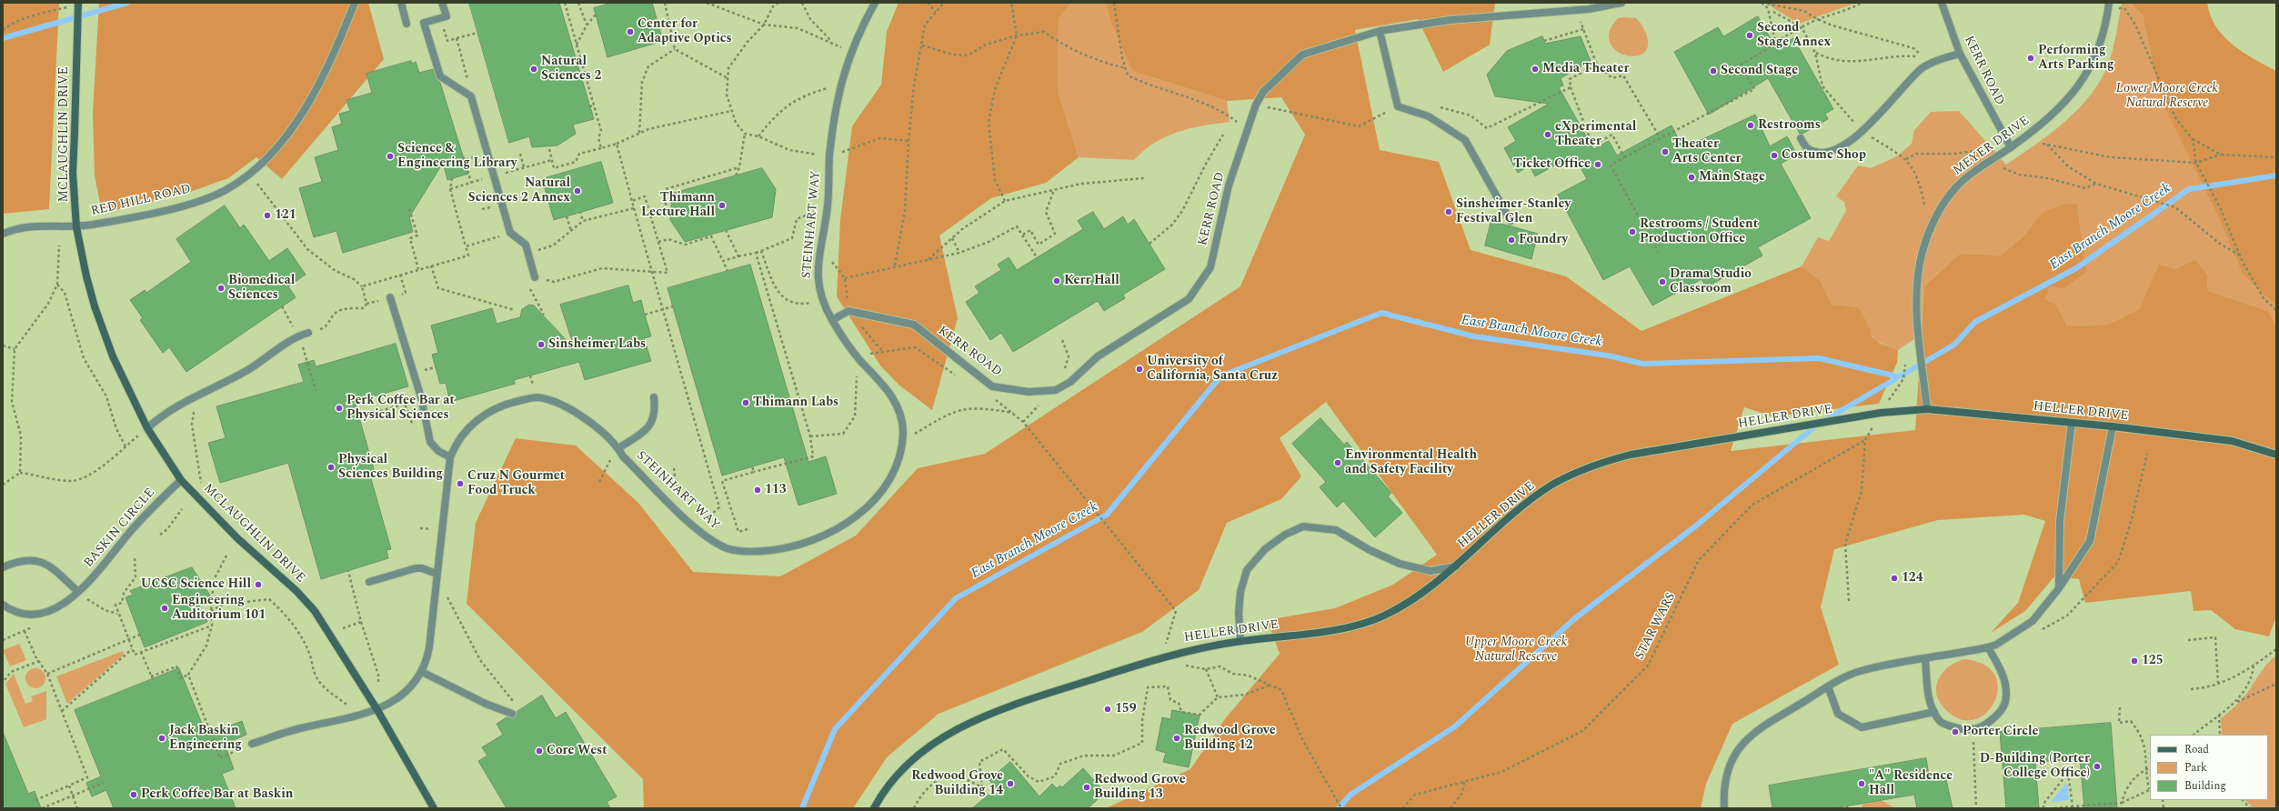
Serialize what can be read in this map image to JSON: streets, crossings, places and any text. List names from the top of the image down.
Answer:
{
  "streets": {
    "main road": ["MCLAUGHLIN DRIVE", "HELLER DRIVE"],
    "street": [
      "KERR ROAD",
      "MEYER DRIVE",
      "RED HILL ROAD",
      "STEINHART WAY",
      "BASKIN CIRCLE"
    ],
    "path": ["STAR WARS"]
  },
  "crossings": [
    ["KERR ROAD", "MEYER DRIVE"],
    ["MCLAUGHLIN DRIVE", "RED HILL ROAD"],
    ["MCLAUGHLIN DRIVE", "STEINHART WAY"],
    ["MCLAUGHLIN DRIVE", "BASKIN CIRCLE"],
    ["MEYER DRIVE", "HELLER DRIVE"]
  ],
  "water": ["East Branch Moore Creek"],
  "parks": ["Lower Moore Creek Natural Reserve", "Upper Moore Creek Natural Reserve"],
  "places": [
    "Center for Adaptive Optics",
    "Second Stage Annex",
    "Performing Arts Parking",
    "Natural Sciences 2",
    "Media Theater",
    "Second Stage",
    "Restrooms",
    "eXperimental Theater",
    "Theater Arts Center",
    "Costume Shop",
    "Science & Engineering Library",
    "Ticket Office",
    "Main Stage",
    "Natural Sciences 2 Annex",
    "Thimann Lecture Hall",
    "Sinsheimer-Stanley Festival Glen",
    "121",
    "Restrooms / Student Production Office",
    "Foundry",
    "Kerr Hall",
    "Drama Studio Classroom",
    "Biomedical Sciences",
    "Sinsheimer Labs",
    "University of California, Santa Cruz",
    "Thimann Labs",
    "Perk Coffee Bar at Physical Sciences",
    "Environmental Health and Safety Facility",
    "Physical Sciences Building",
    "Cruz N Gourmet Food Truck",
    "113",
    "124",
    "UCSC Science Hill",
    "Engineering Auditorium 101",
    "125",
    "159",
    "Porter Circle",
    "Jack Baskin Engineering",
    "Redwood Grove Building 12",
    "Core West",
    "D-Building (Porter College Office)",
    "Redwood Grove Building 14",
    "\"A\" Residence Hall",
    "Redwood Grove Building 13",
    "Perk Coffee Bar at Baskin"
  ],
  "legend": ["Road", "Park", "Building"]
}
